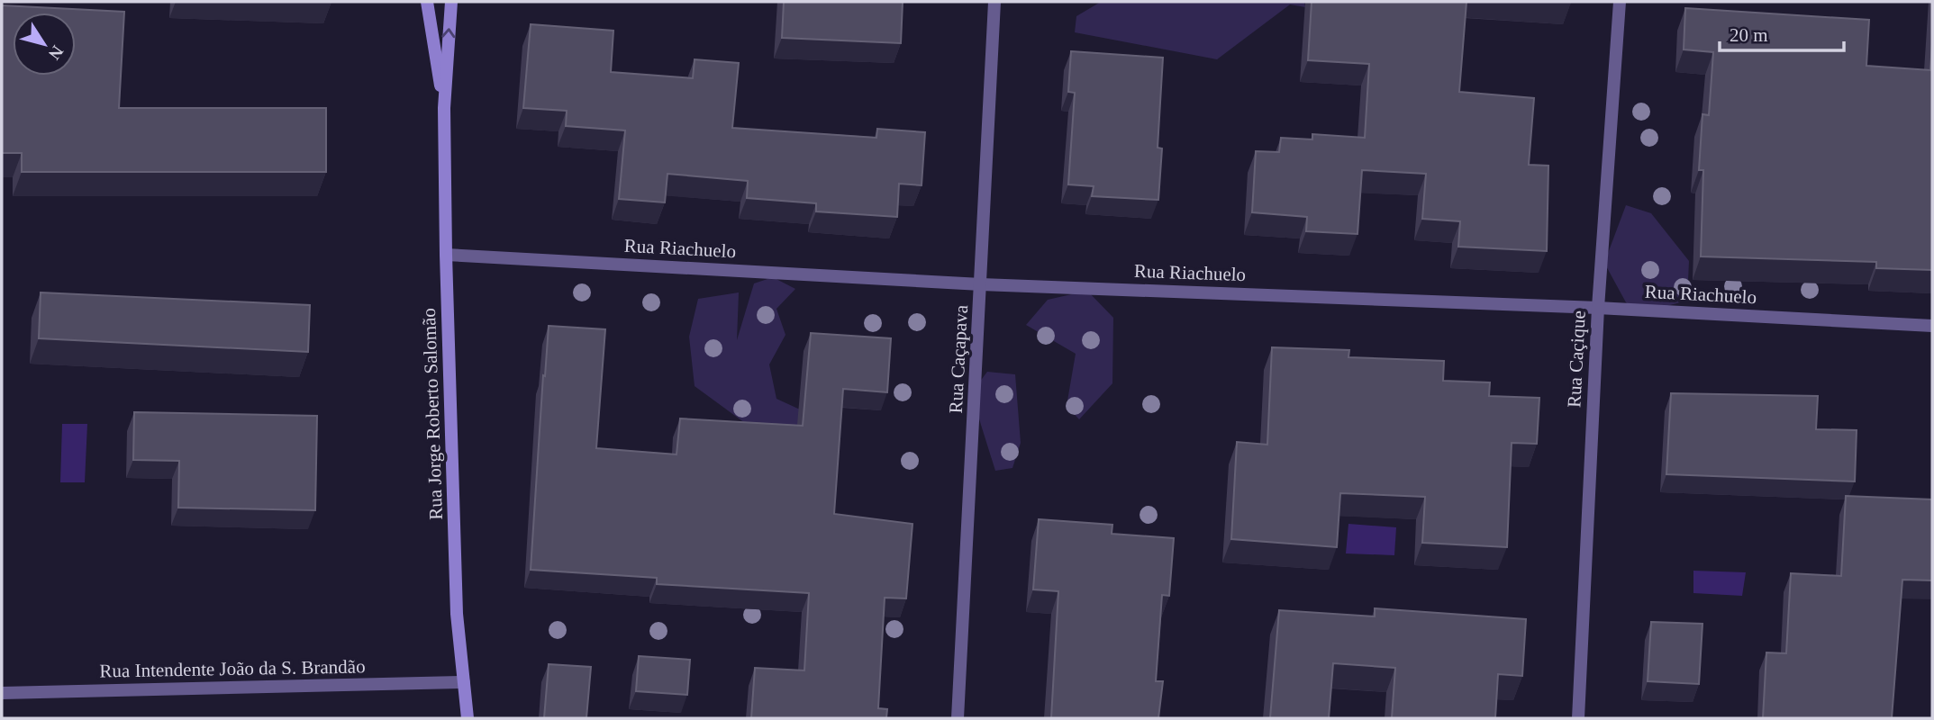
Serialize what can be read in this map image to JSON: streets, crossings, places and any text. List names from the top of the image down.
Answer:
{
  "streets": {
    "main road": ["Rua Jorge Roberto Salomão"],
    "street": [
      "Rua Riachuelo",
      "Rua Caçapava",
      "Rua Caçique",
      "Rua Intendente João da S. Brandão"
    ]
  },
  "crossings": [
    ["Rua Riachuelo", "Rua Caçapava"],
    ["Rua Riachuelo", "Rua Caçique"],
    ["Rua Riachuelo", "Rua Jorge Roberto Salomão"],
    ["Rua Jorge Roberto Salomão", "Rua Intendente João da S. Brandão"]
  ],
  "scale_bar": "20 m",
  "north": "bottom right"
}
